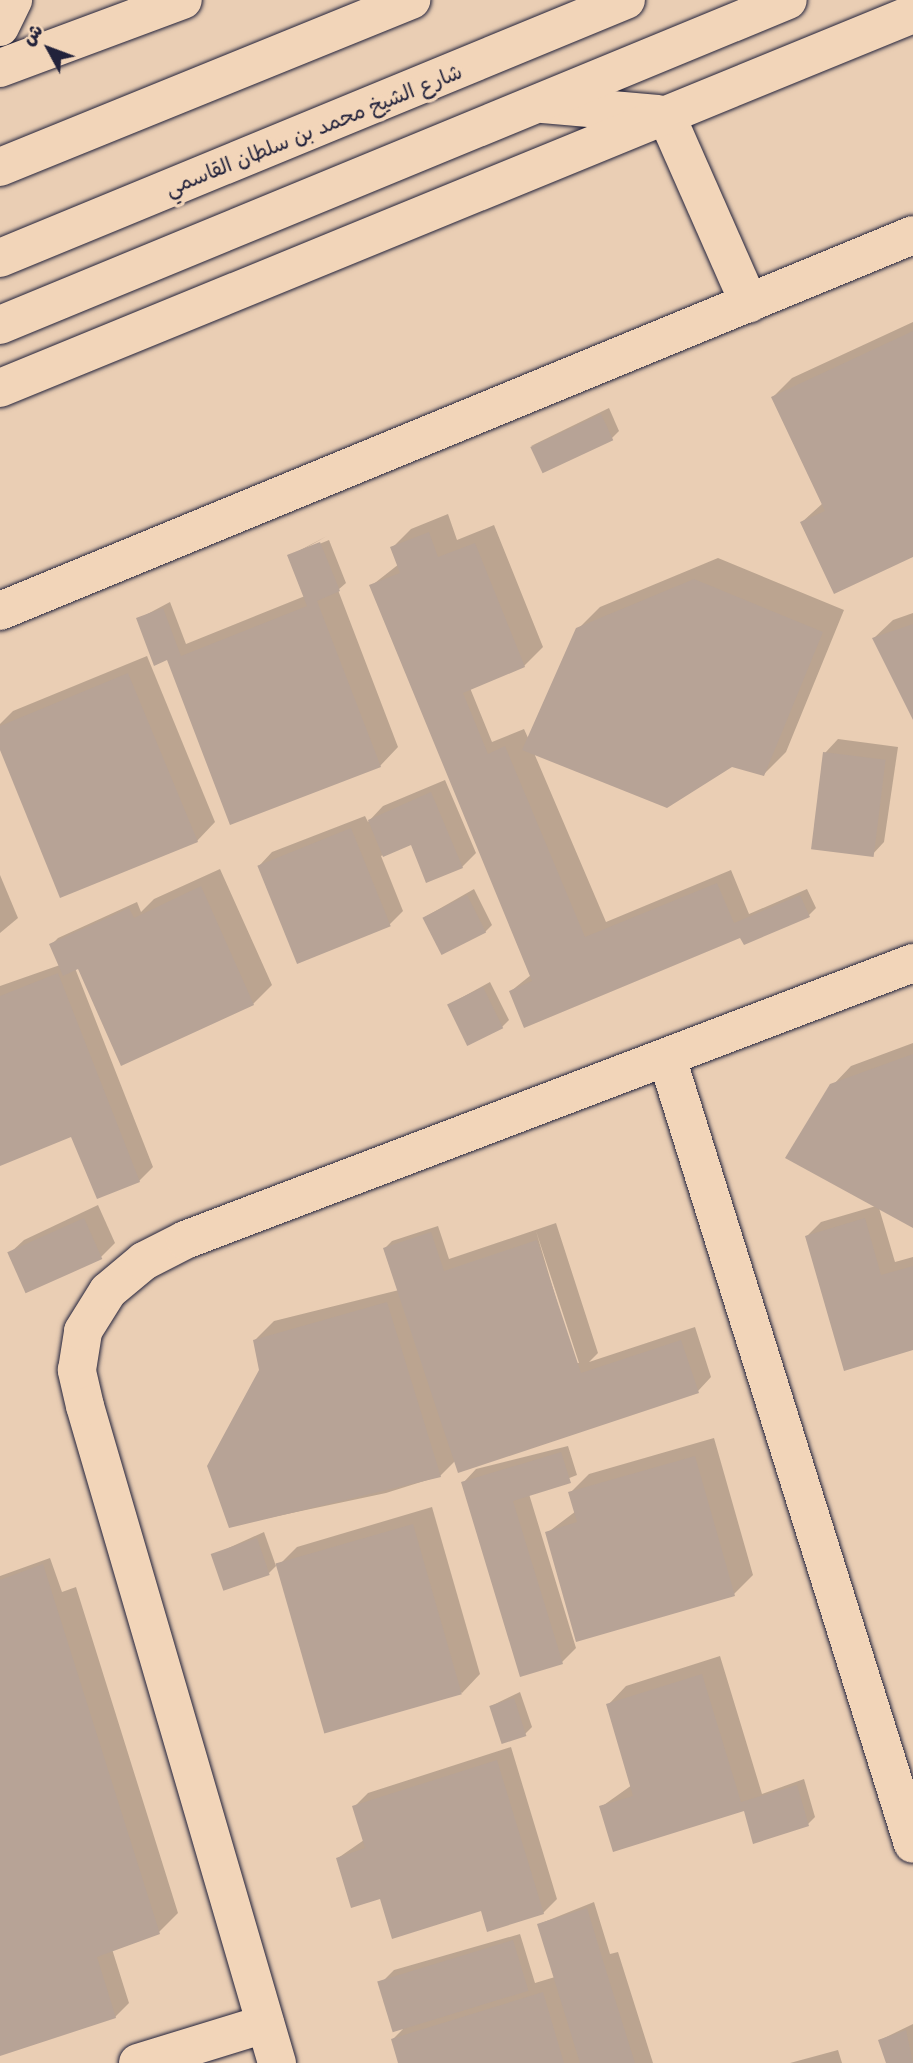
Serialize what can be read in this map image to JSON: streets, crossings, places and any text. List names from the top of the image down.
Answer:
{
  "streets": {
    "street": ["شارع الشيخ محمد بن سلطان القاسمي"]
  },
  "north": "top left"
}
